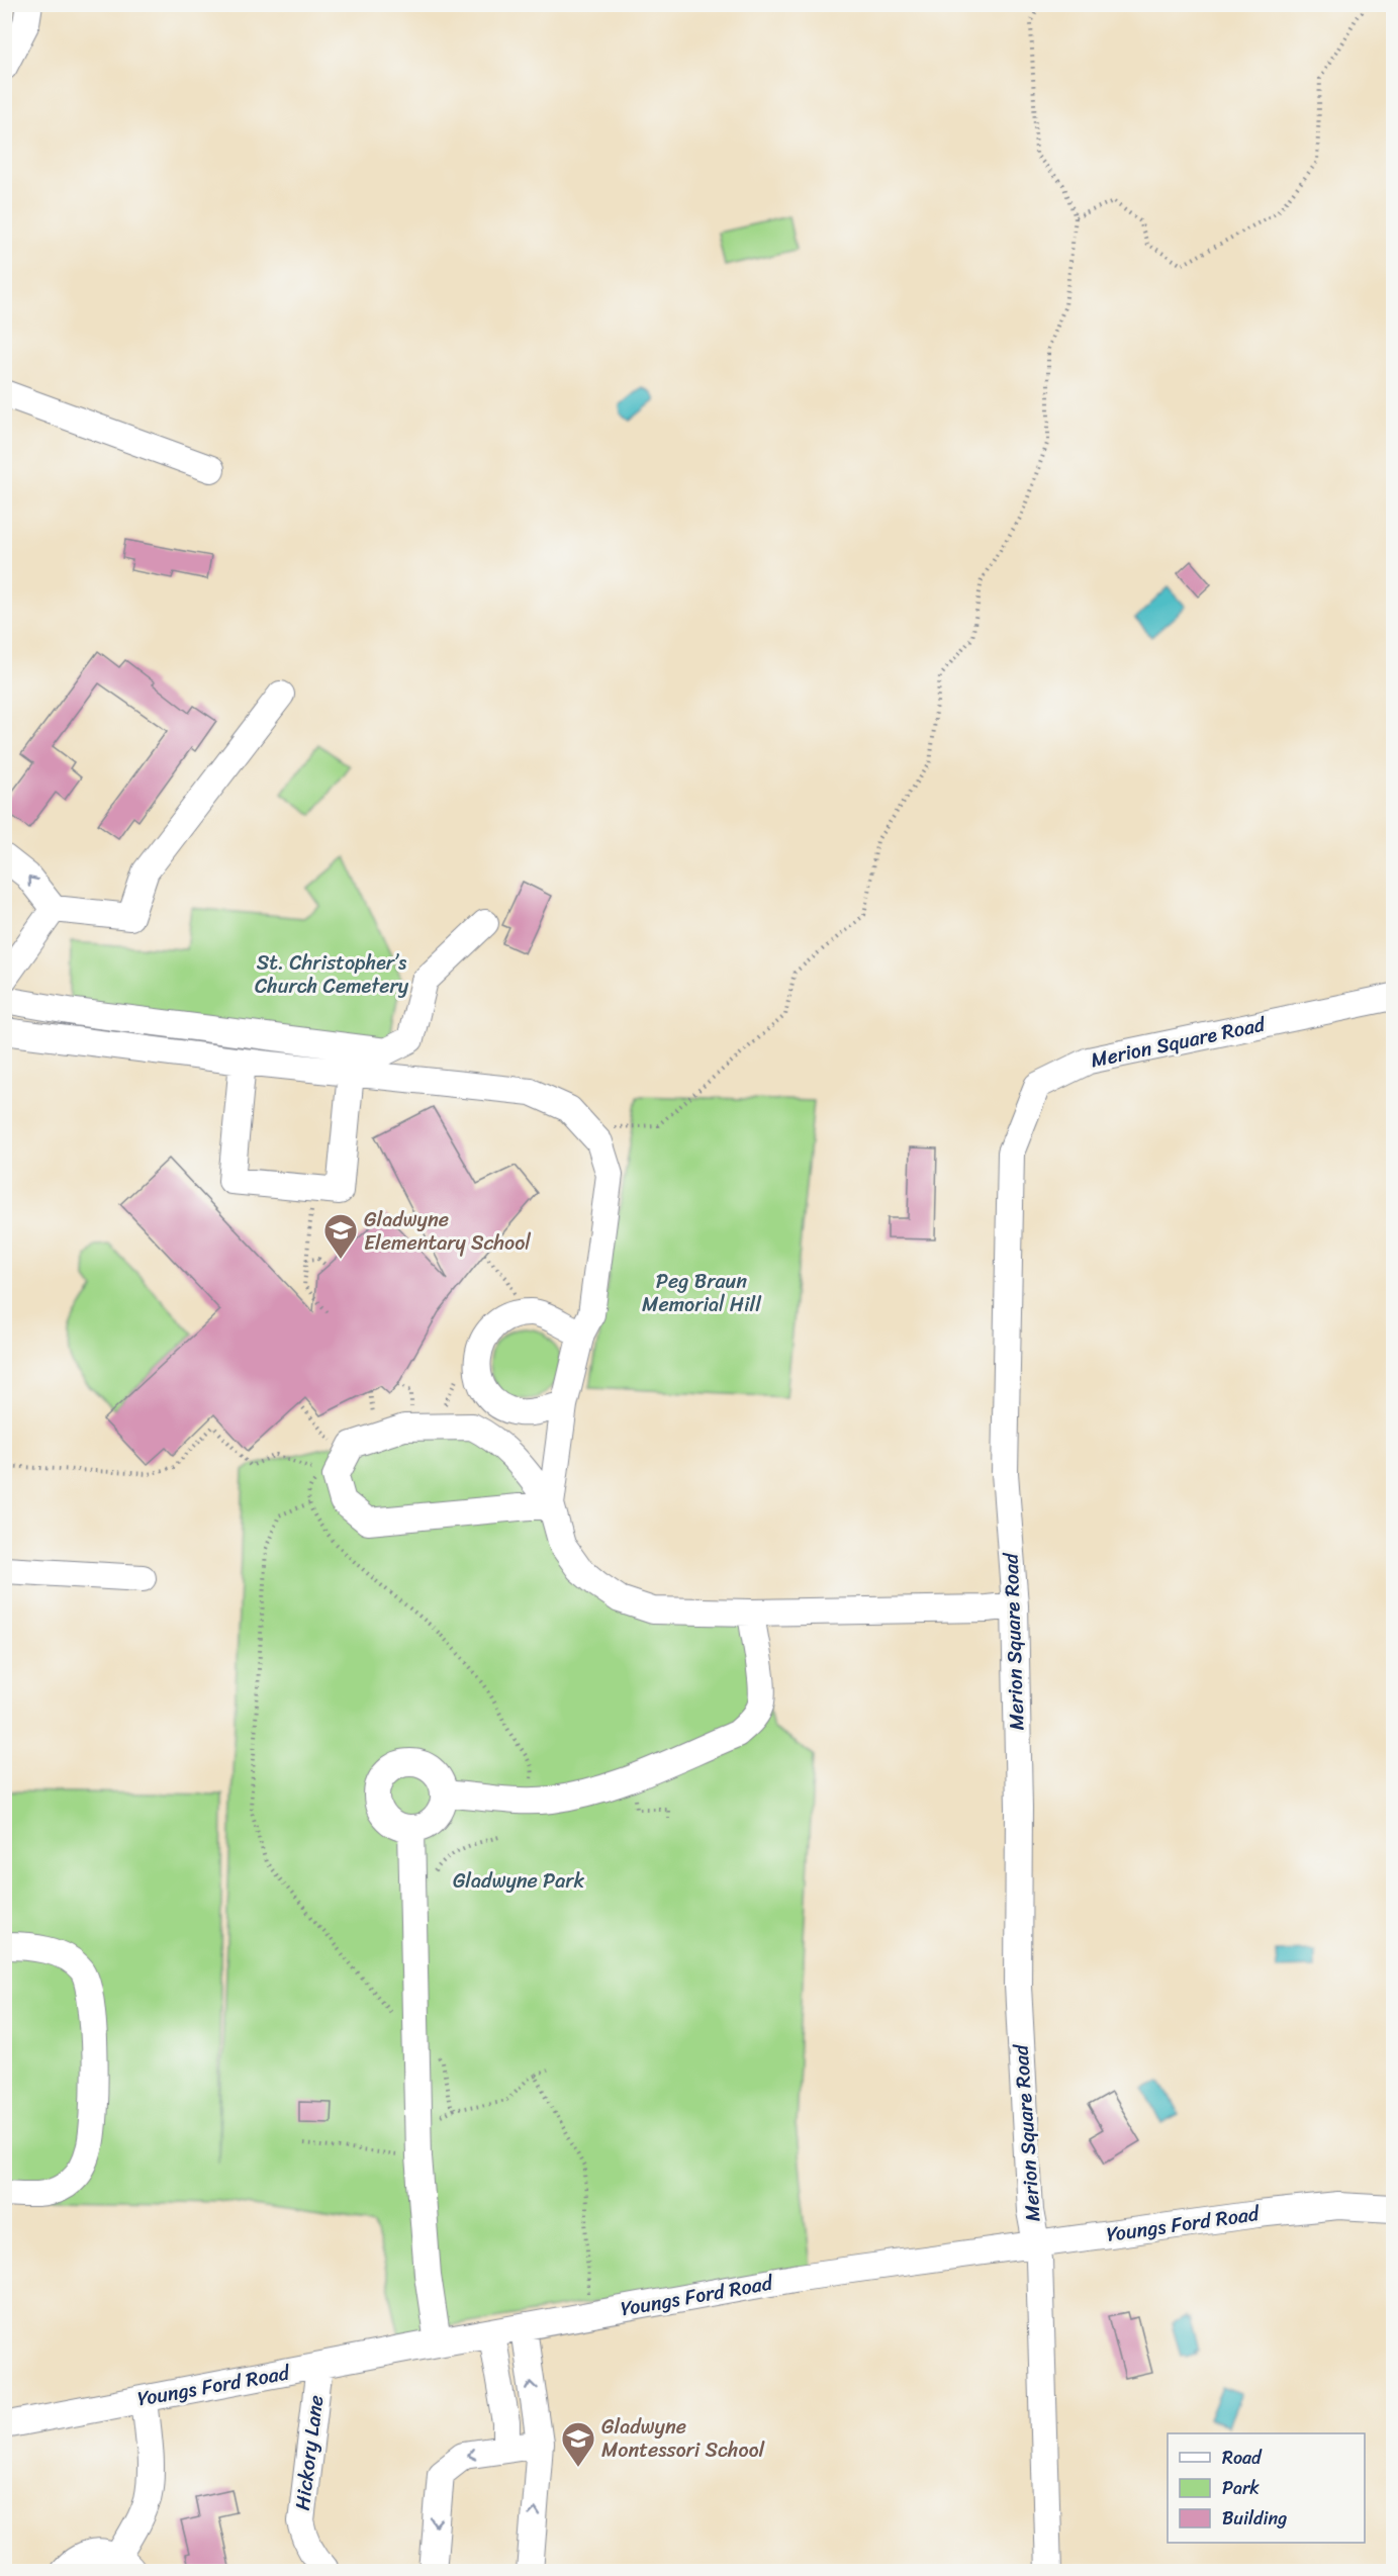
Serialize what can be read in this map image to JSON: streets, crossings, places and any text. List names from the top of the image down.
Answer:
{
  "streets": {
    "street": ["Merion Square Road", "Youngs Ford Road", "Hickory Lane"]
  },
  "crossings": [
    ["Merion Square Road", "Youngs Ford Road"],
    ["Youngs Ford Road", "Hickory Lane"]
  ],
  "parks": ["St. Christopher’s Church Cemetery", "Peg Braun Memorial Hill", "Gladwyne Park"],
  "places": {
    "school or university": ["Gladwyne Elementary School", "Gladwyne Montessori School"]
  },
  "legend": ["Road", "Park", "Building"]
}
